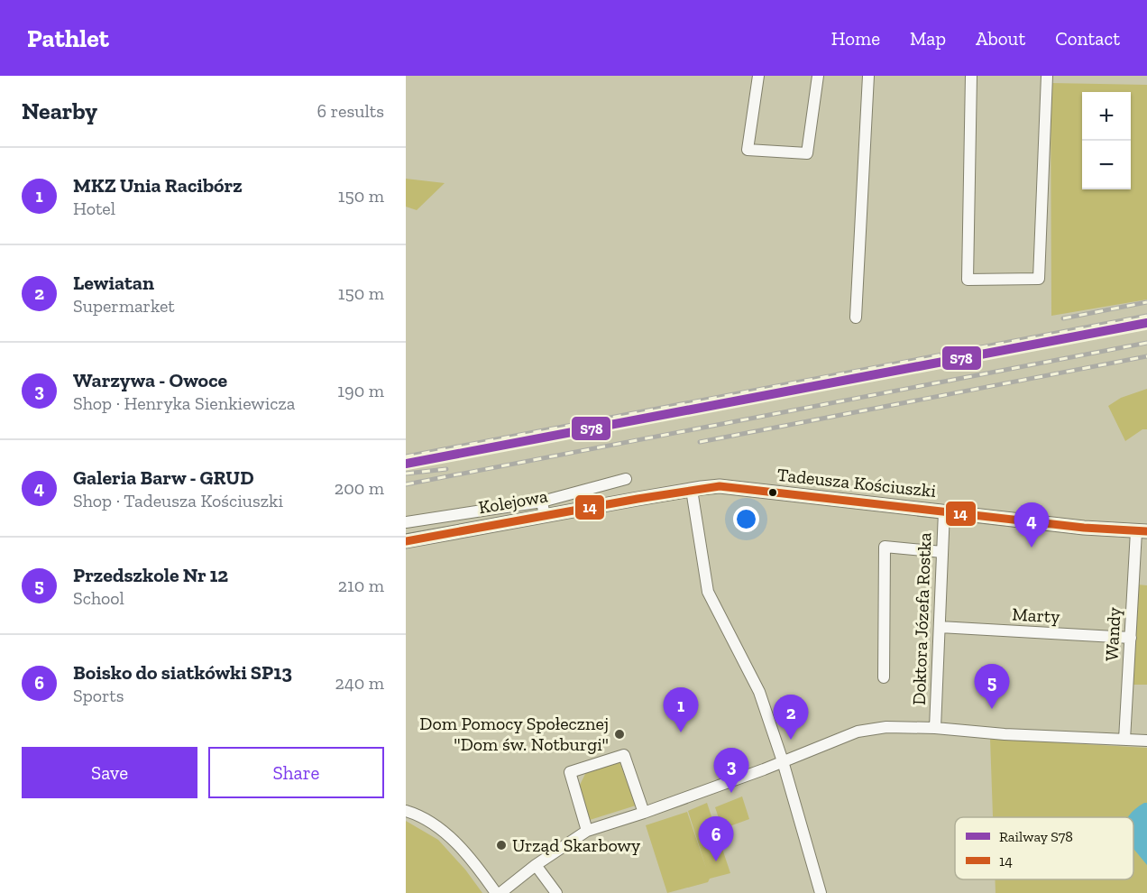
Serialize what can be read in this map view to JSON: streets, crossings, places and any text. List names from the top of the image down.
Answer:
{
  "streets": {
    "main road": ["Tadeusza Kościuszki", "Kolejowa"],
    "street": ["Marty", "Doktora Józefa Rostka", "Wandy"]
  },
  "crossings": [
    ["Tadeusza Kościuszki", "Kolejowa"],
    ["Tadeusza Kościuszki", "Doktora Józefa Rostka"],
    ["Tadeusza Kościuszki", "Wandy"],
    ["Marty", "Doktora Józefa Rostka"],
    ["Marty", "Wandy"]
  ],
  "places": ["Dom Pomocy Społecznej \"Dom św. Notburgi\"", "Urząd Skarbowy"],
  "lines": ["rail line S78", "transit line 14"],
  "legend": ["Railway S78", "14"],
  "page": {
    "header": "Pathlet",
    "nav": [
      "Home",
      "Map",
      "About",
      "Contact"
    ],
    "heading": ["Nearby", "6 results"],
    "map_buttons": ["+", "−"],
    "list": [
      {
        "mark": "1",
        "name": "MKZ Unia Racibórz",
        "note": "Hotel",
        "value": "150 m"
      },
      {
        "mark": "2",
        "name": "Lewiatan",
        "note": "Supermarket",
        "value": "150 m"
      },
      {
        "mark": "3",
        "name": "Warzywa - Owoce",
        "note": "Shop · Henryka Sienkiewicza",
        "value": "190 m"
      },
      {
        "mark": "4",
        "name": "Galeria Barw - GRUD",
        "note": "Shop · Tadeusza Kościuszki",
        "value": "200 m"
      },
      {
        "mark": "5",
        "name": "Przedszkole Nr 12",
        "note": "School",
        "value": "210 m"
      },
      {
        "mark": "6",
        "name": "Boisko do siatkówki SP13",
        "note": "Sports",
        "value": "240 m"
      }
    ],
    "pins": [
      "4",
      "5",
      "1",
      "2",
      "3",
      "6"
    ],
    "buttons": ["Save", "Share"]
  }
}
